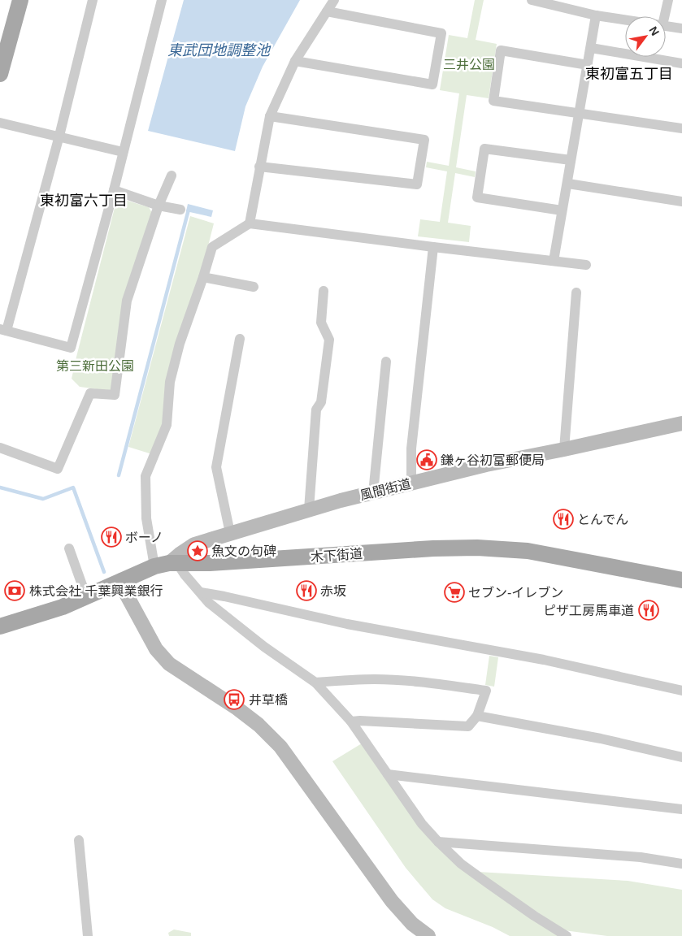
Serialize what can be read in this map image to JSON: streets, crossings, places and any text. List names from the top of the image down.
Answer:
{
  "streets": {
    "main road": ["木下街道"],
    "street": ["風間街道"]
  },
  "crossings": [
    ["風間街道", "木下街道"]
  ],
  "districts": ["東初富五丁目", "東初富六丁目"],
  "water": ["東武団地調整池"],
  "parks": ["三井公園", "第三新田公園"],
  "places": {
    "public building": ["鎌ヶ谷初富郵便局"],
    "restaurant": [
      "とんでん",
      "ボーノ",
      "赤坂",
      "ピザ工房馬車道"
    ],
    "place": ["魚文の句碑"],
    "bank": ["株式会社 千葉興業銀行"],
    "supermarket": ["セブン-イレブン"],
    "bus stop": ["井草橋"]
  },
  "north": "top right"
}
